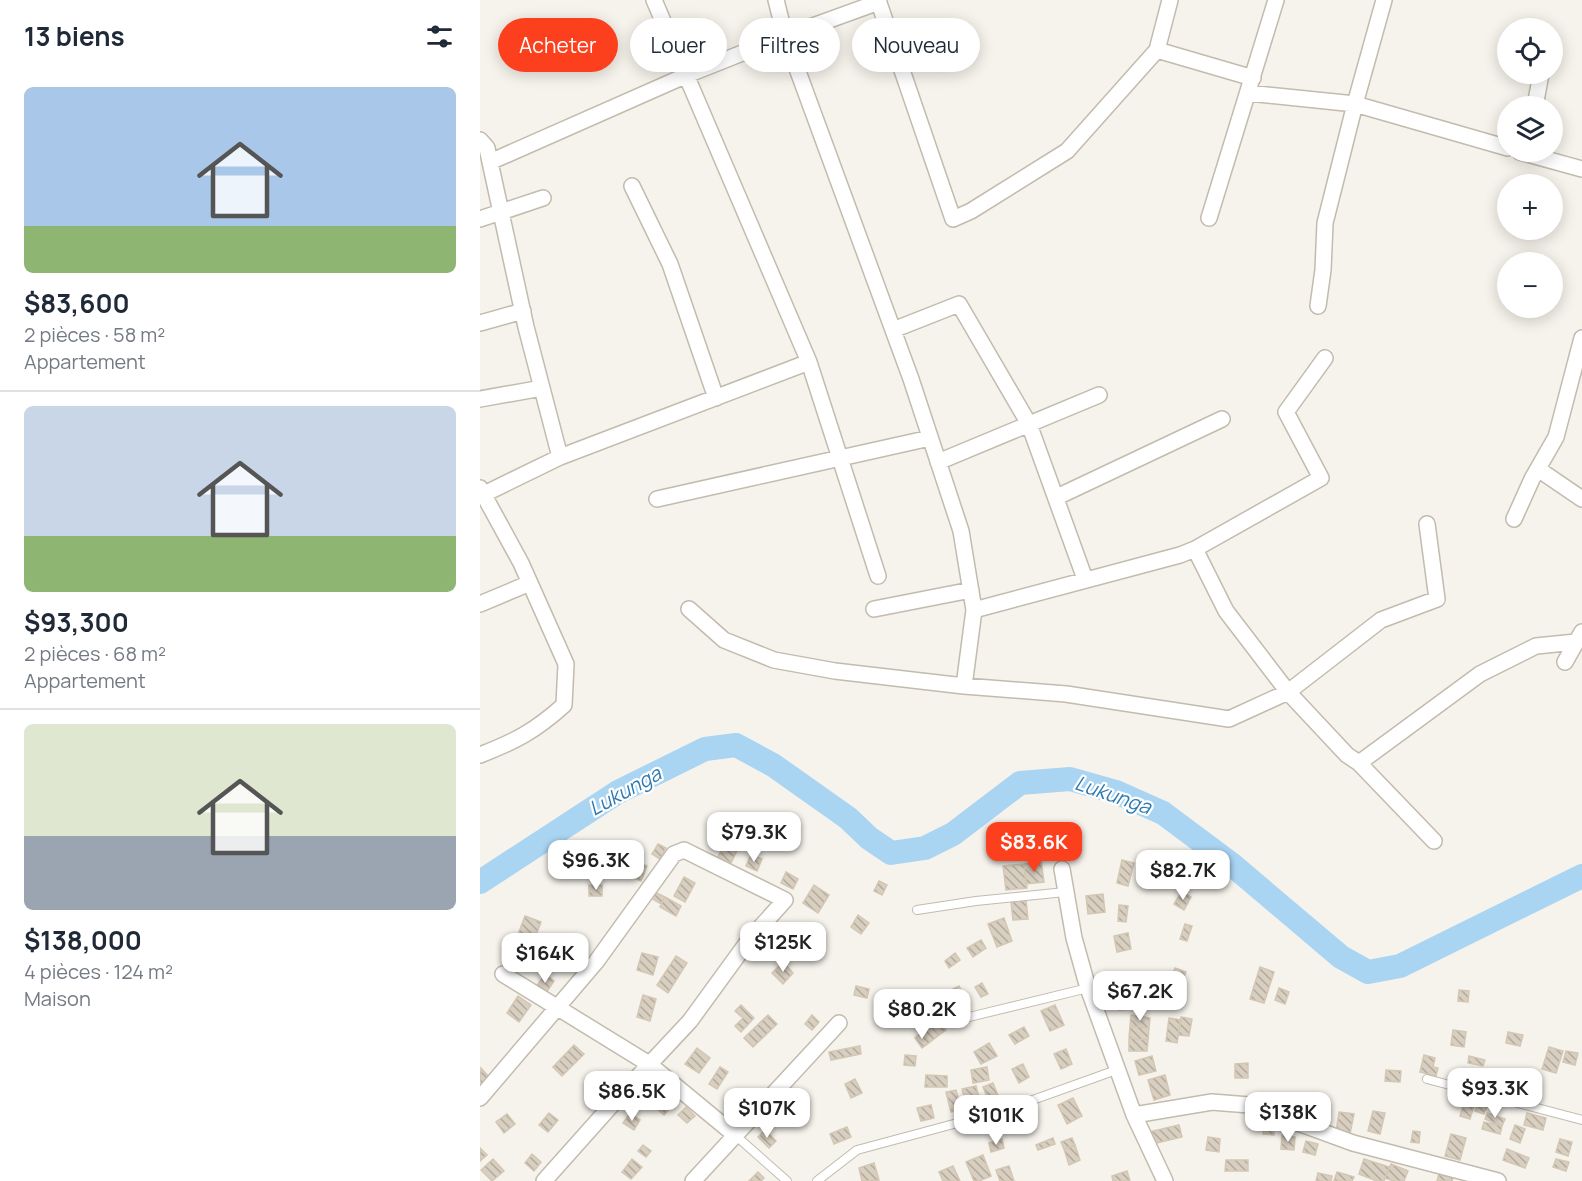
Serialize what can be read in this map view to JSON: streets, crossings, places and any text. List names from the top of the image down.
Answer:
{
  "water": ["Lukunga"],
  "page": {
    "heading": "13 biens",
    "map_buttons": ["+", "−"],
    "chip": [
      "Acheter",
      "Louer",
      "Filtres",
      "Nouveau"
    ],
    "list": [
      {
        "name": "$83,600",
        "note": "2 pièces · 58 m² · Appartement"
      },
      {
        "name": "$93,300",
        "note": "2 pièces · 68 m² · Appartement"
      },
      {
        "name": "$138,000",
        "note": "4 pièces · 124 m² · Maison"
      }
    ],
    "price": [
      "$79.3K",
      "$83.6K",
      "$96.3K",
      "$82.7K",
      "$125K",
      "$164K",
      "$67.2K",
      "$80.2K",
      "$93.3K",
      "$86.5K",
      "$107K",
      "$138K",
      "$101K"
    ]
  }
}
